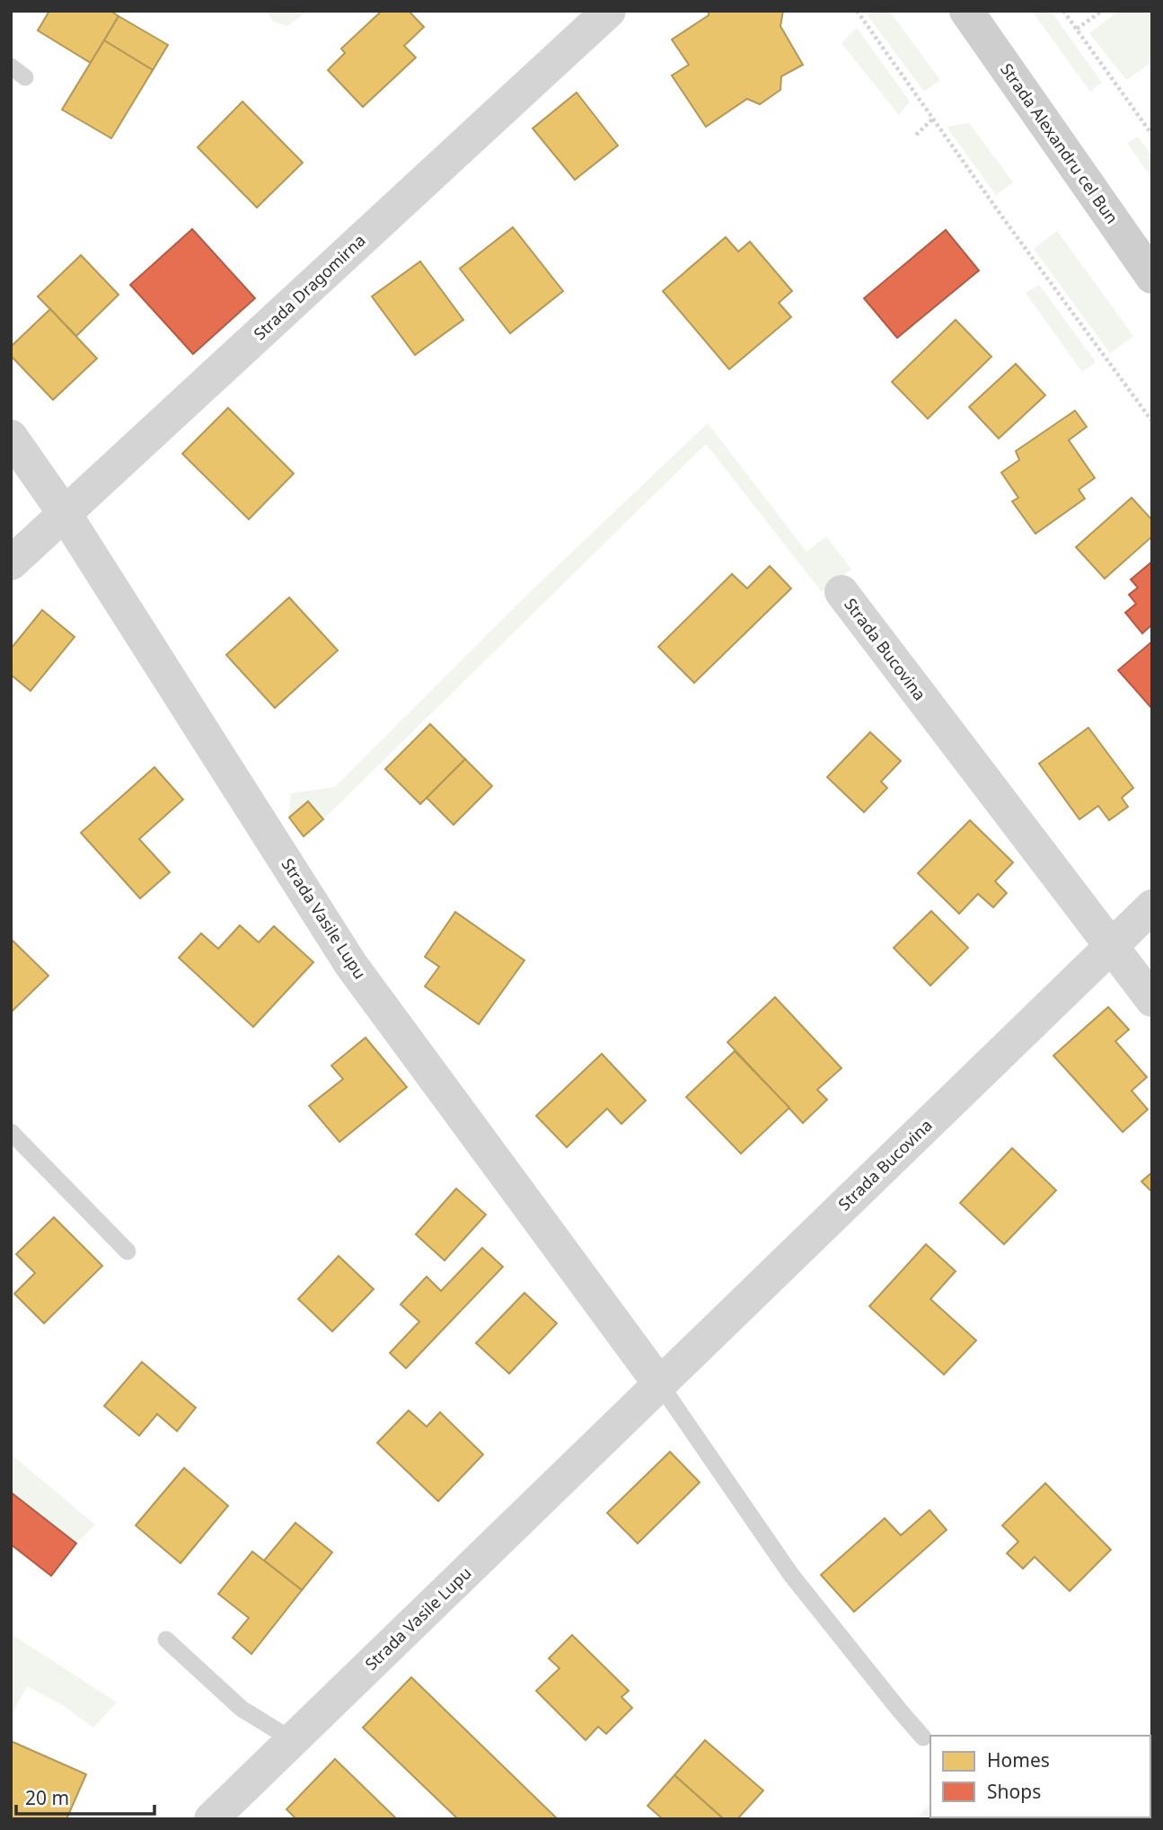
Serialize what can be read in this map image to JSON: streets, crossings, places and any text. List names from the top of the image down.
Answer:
{
  "streets": {
    "main road": ["Strada Alexandru cel Bun"],
    "street": ["Strada Dragomirna", "Strada Bucovina", "Strada Vasile Lupu"]
  },
  "crossings": [
    ["Strada Dragomirna", "Strada Vasile Lupu"],
    ["Strada Bucovina", "Strada Vasile Lupu"]
  ],
  "legend": ["Homes", "Shops"],
  "scale_bar": "20 m"
}
